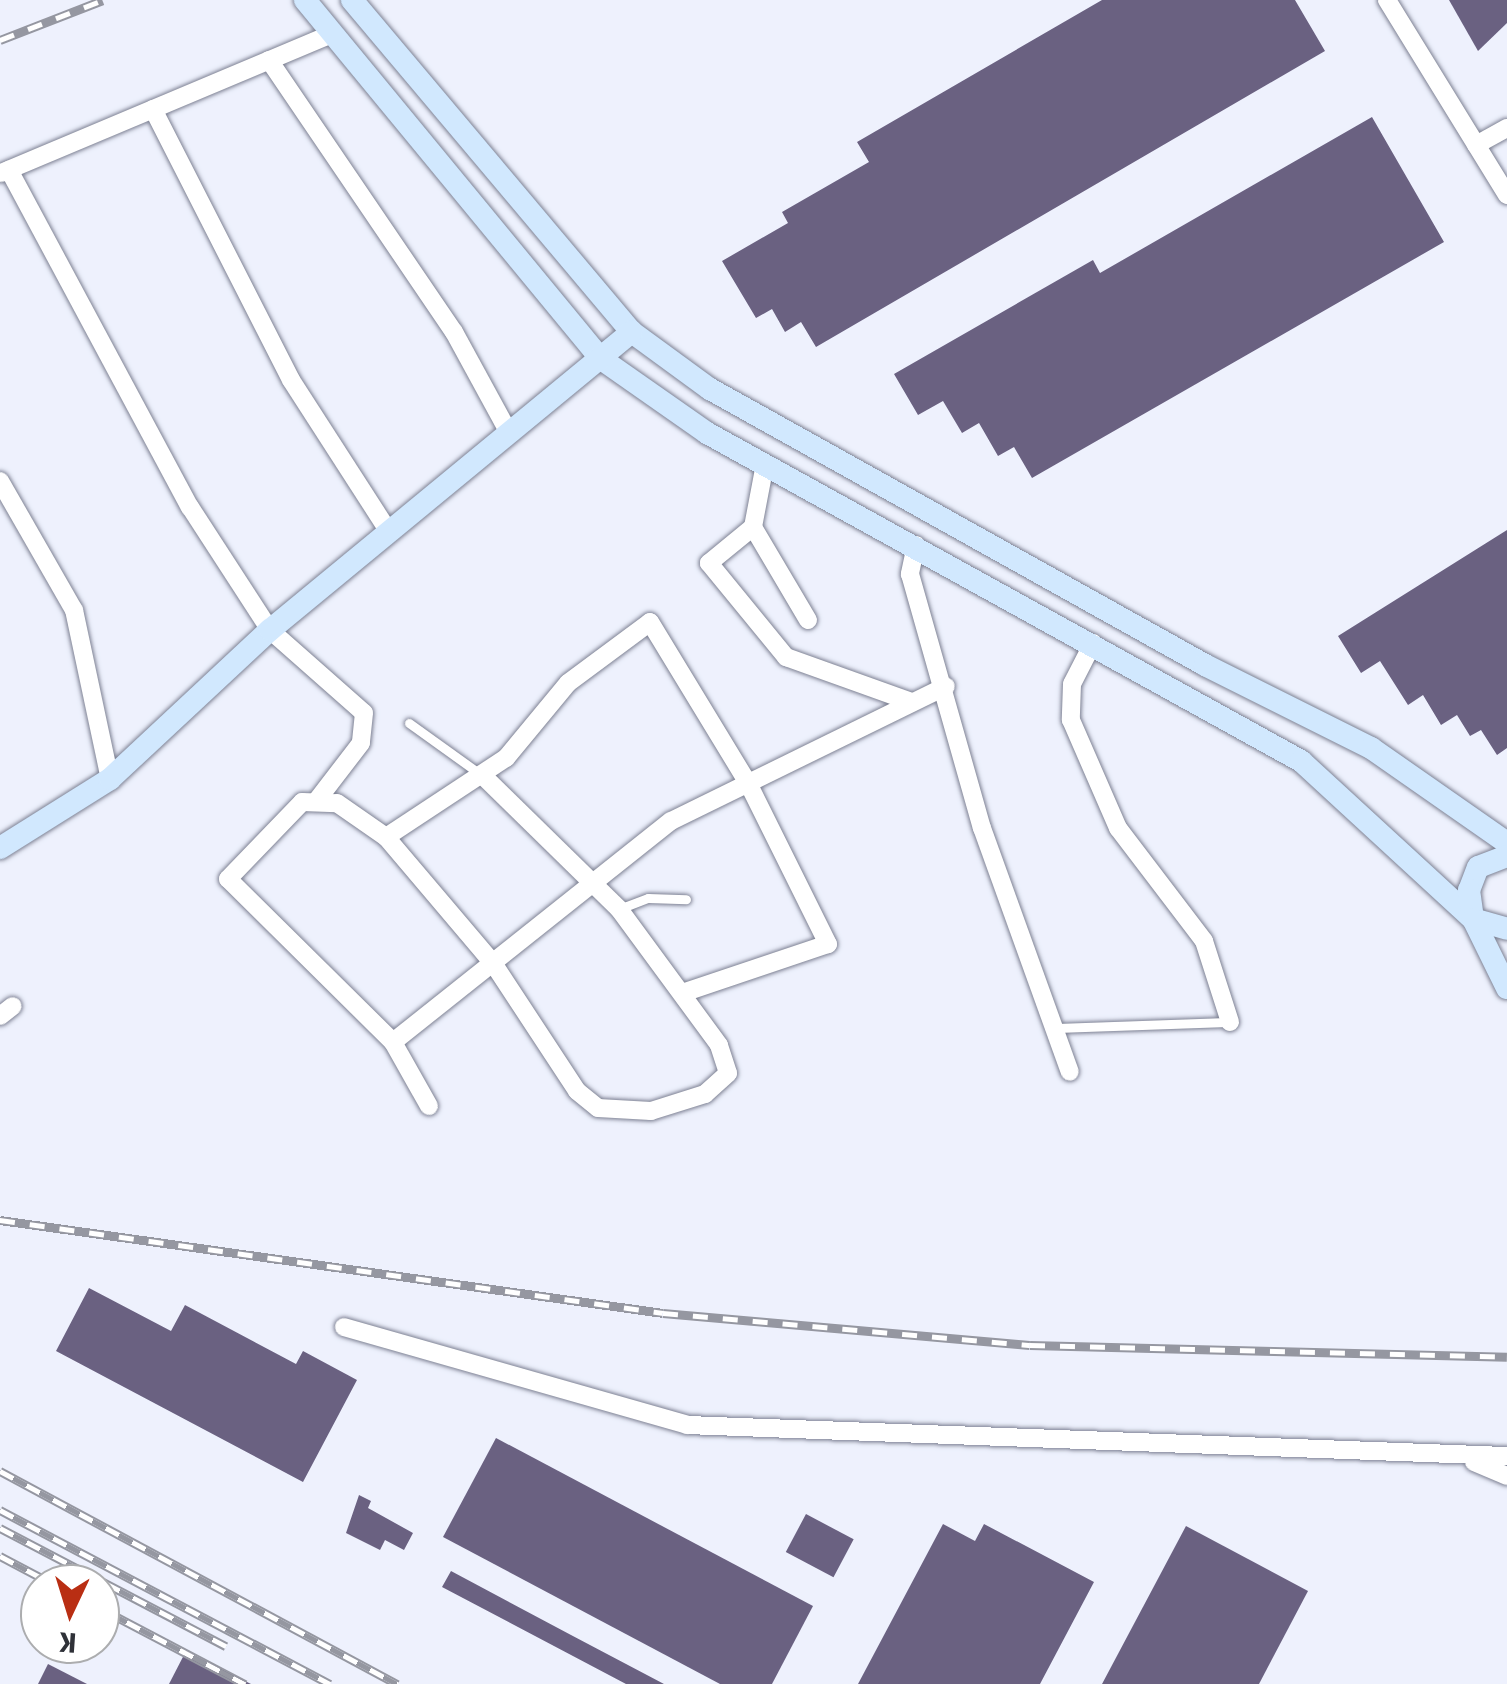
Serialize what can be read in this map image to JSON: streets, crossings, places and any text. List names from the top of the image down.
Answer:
{
  "north": "bottom"
}
